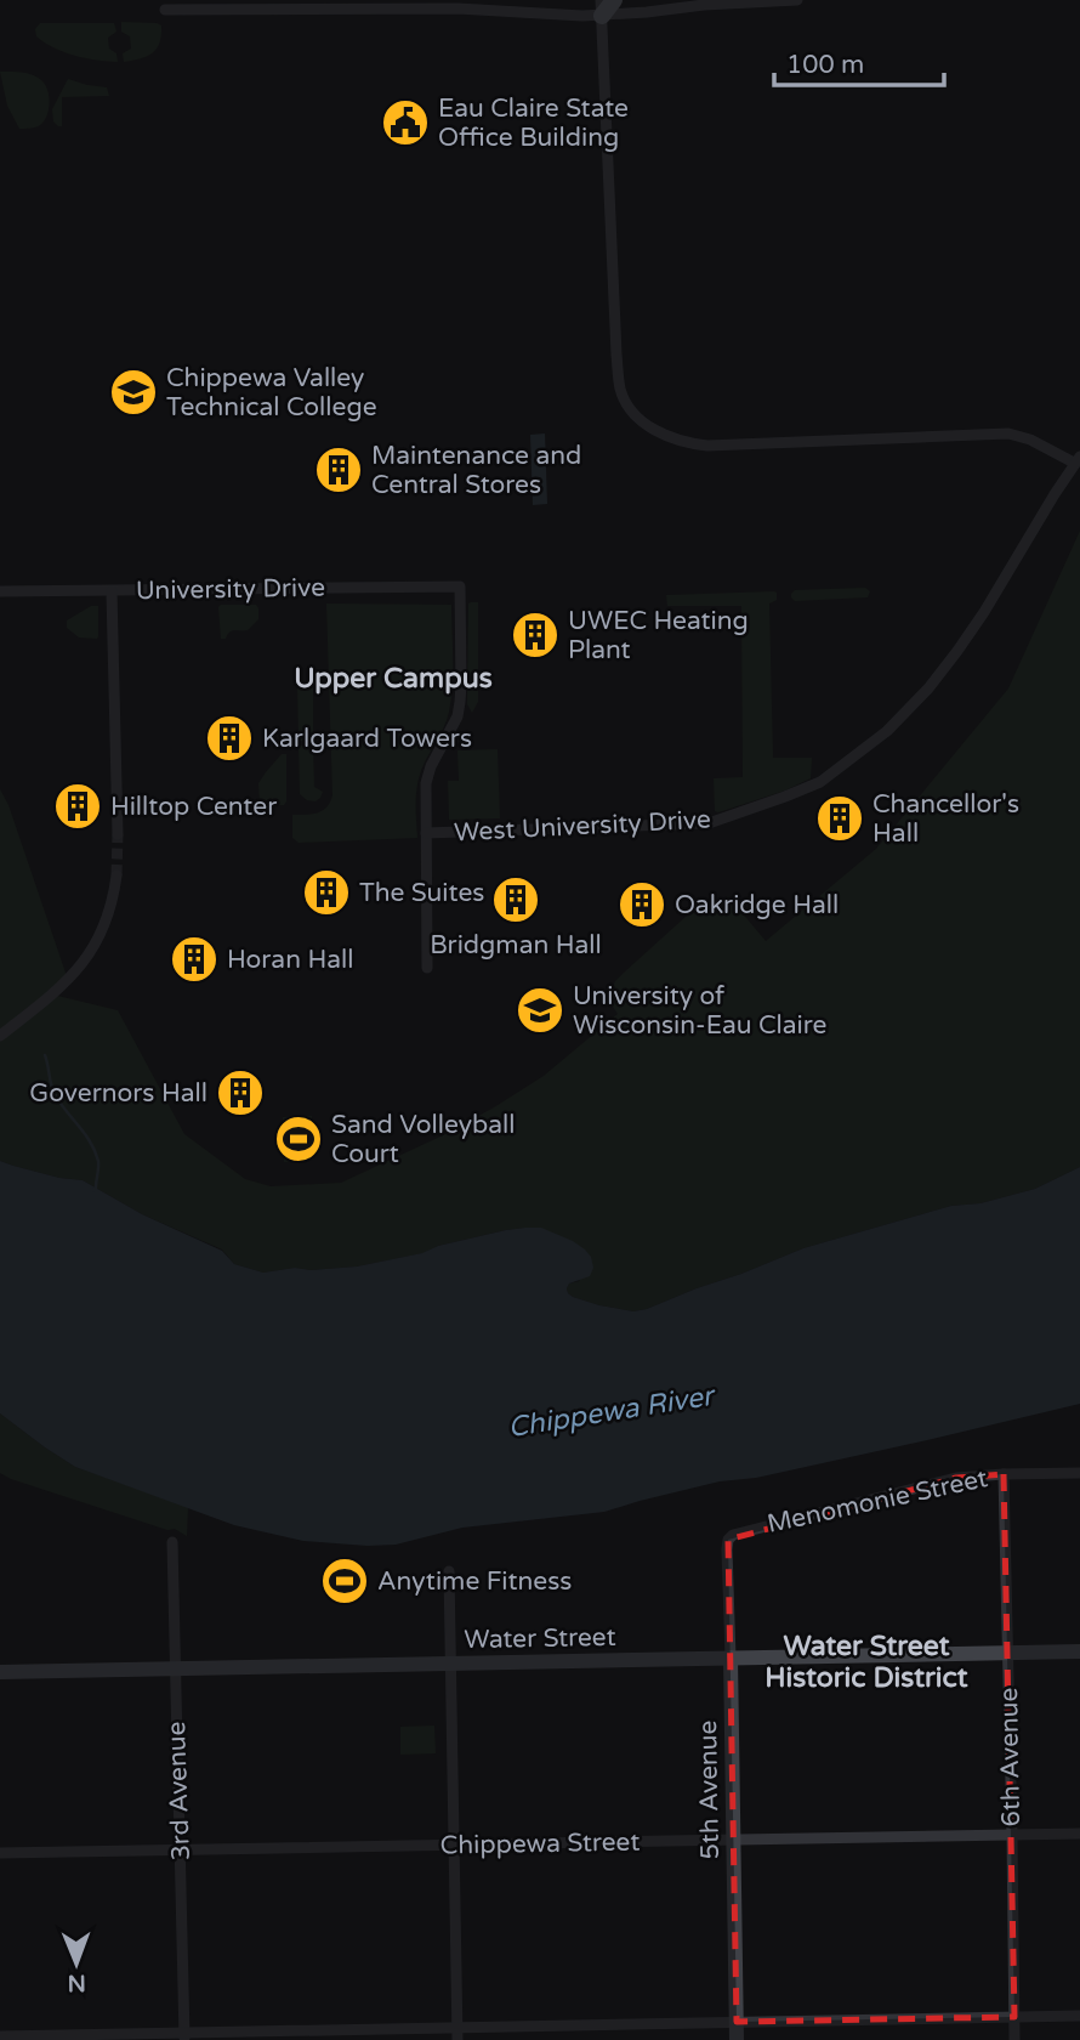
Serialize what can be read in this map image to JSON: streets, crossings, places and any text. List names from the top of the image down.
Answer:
{
  "streets": {
    "main road": ["Water Street", "5th Avenue"],
    "street": [
      "University Drive",
      "West University Drive",
      "Menomonie Street",
      "6th Avenue",
      "3rd Avenue",
      "Chippewa Street"
    ]
  },
  "crossings": [
    ["University Drive", "West University Drive"],
    ["Menomonie Street", "6th Avenue"],
    ["Menomonie Street", "5th Avenue"],
    ["Water Street", "6th Avenue"],
    ["Water Street", "5th Avenue"],
    ["Water Street", "3rd Avenue"],
    ["6th Avenue", "Chippewa Street"],
    ["5th Avenue", "Chippewa Street"],
    ["3rd Avenue", "Chippewa Street"]
  ],
  "districts": ["Upper Campus", "Water Street Historic District"],
  "water": ["Chippewa River"],
  "places": {
    "public building": ["Eau Claire State Office Building"],
    "school or university": ["Chippewa Valley Technical College", "University of Wisconsin-Eau Claire"],
    "building": [
      "Maintenance and Central Stores",
      "UWEC Heating Plant",
      "Karlgaard Towers",
      "Hilltop Center",
      "Chancellor's Hall",
      "The Suites",
      "Bridgman Hall",
      "Oakridge Hall",
      "Horan Hall",
      "Governors Hall"
    ],
    "sports": ["Sand Volleyball Court", "Anytime Fitness"]
  },
  "scale_bar": "100 m",
  "north": "bottom"
}
